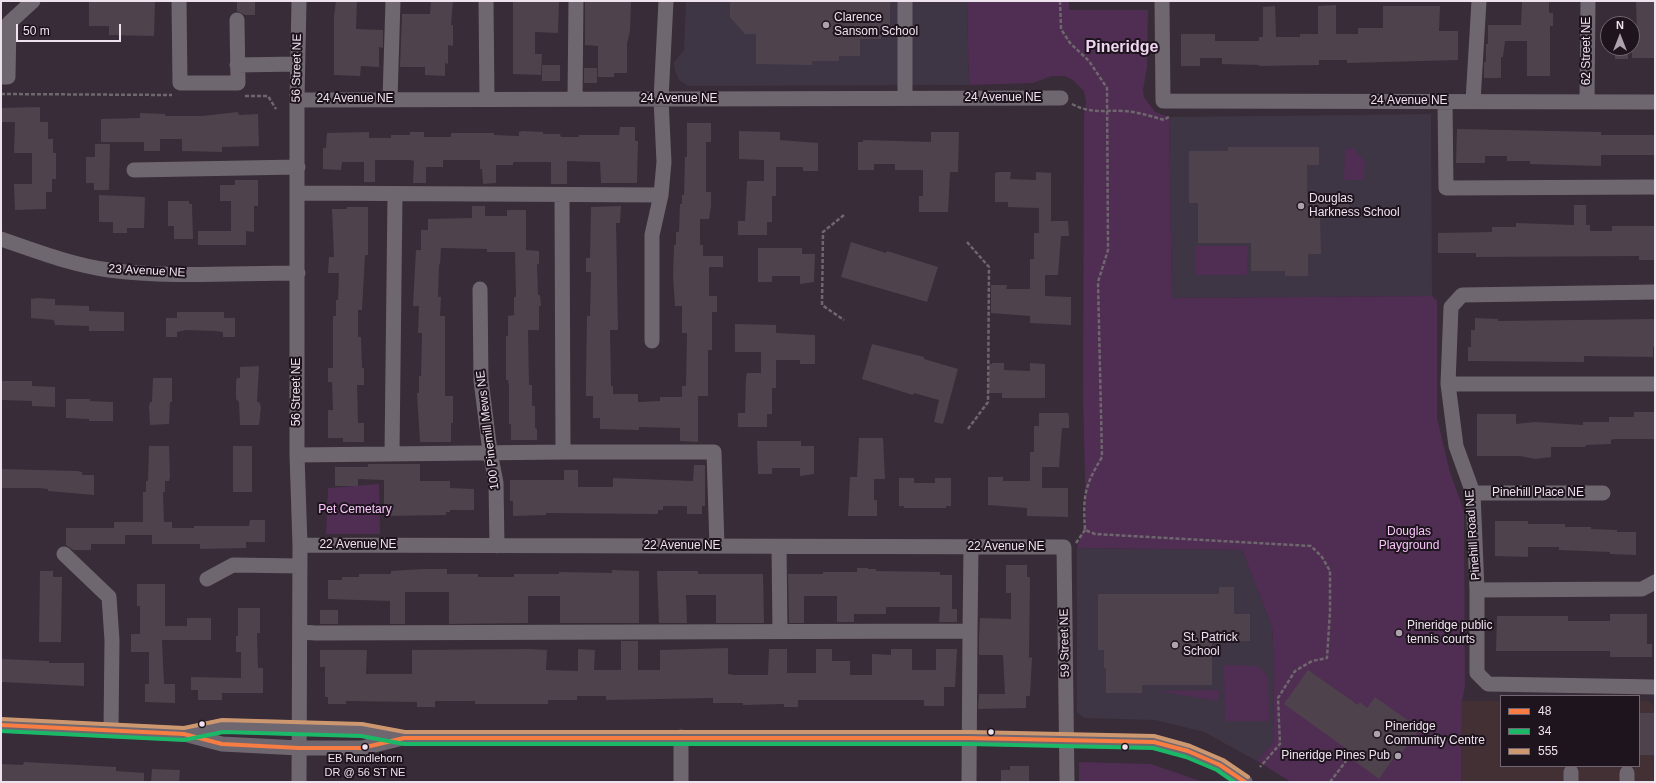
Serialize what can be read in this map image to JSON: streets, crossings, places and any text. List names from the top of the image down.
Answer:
{
  "streets": {
    "street": [
      "62 Street NE",
      "56 Street NE",
      "24 Avenue NE",
      "23 Avenue NE",
      "100 Pinemill Mews NE",
      "Pinehill Place NE",
      "Pinehill Road NE",
      "22 Avenue NE",
      "59 Street NE"
    ]
  },
  "crossings": [
    ["62 Street NE", "24 Avenue NE"],
    ["56 Street NE", "24 Avenue NE"],
    ["56 Street NE", "23 Avenue NE"],
    ["56 Street NE", "22 Avenue NE"],
    ["100 Pinemill Mews NE", "22 Avenue NE"],
    ["Pinehill Place NE", "Pinehill Road NE"],
    ["22 Avenue NE", "59 Street NE"]
  ],
  "districts": ["Pineridge"],
  "parks": ["Pet Cemetary", "Douglas Playground"],
  "places": [
    "Clarence Sansom School",
    "Douglas Harkness School",
    "Pineridge public tennis courts",
    "St. Patrick School",
    "Pineridge Community Centre",
    "EB Rundlehorn DR @ 56 ST NE",
    "Pineridge Pines Pub"
  ],
  "lines": ["transit line 555", "transit line 48", "transit line 34"],
  "legend": ["48", "34", "555"],
  "scale_bar": "50 m",
  "north": "top"
}
